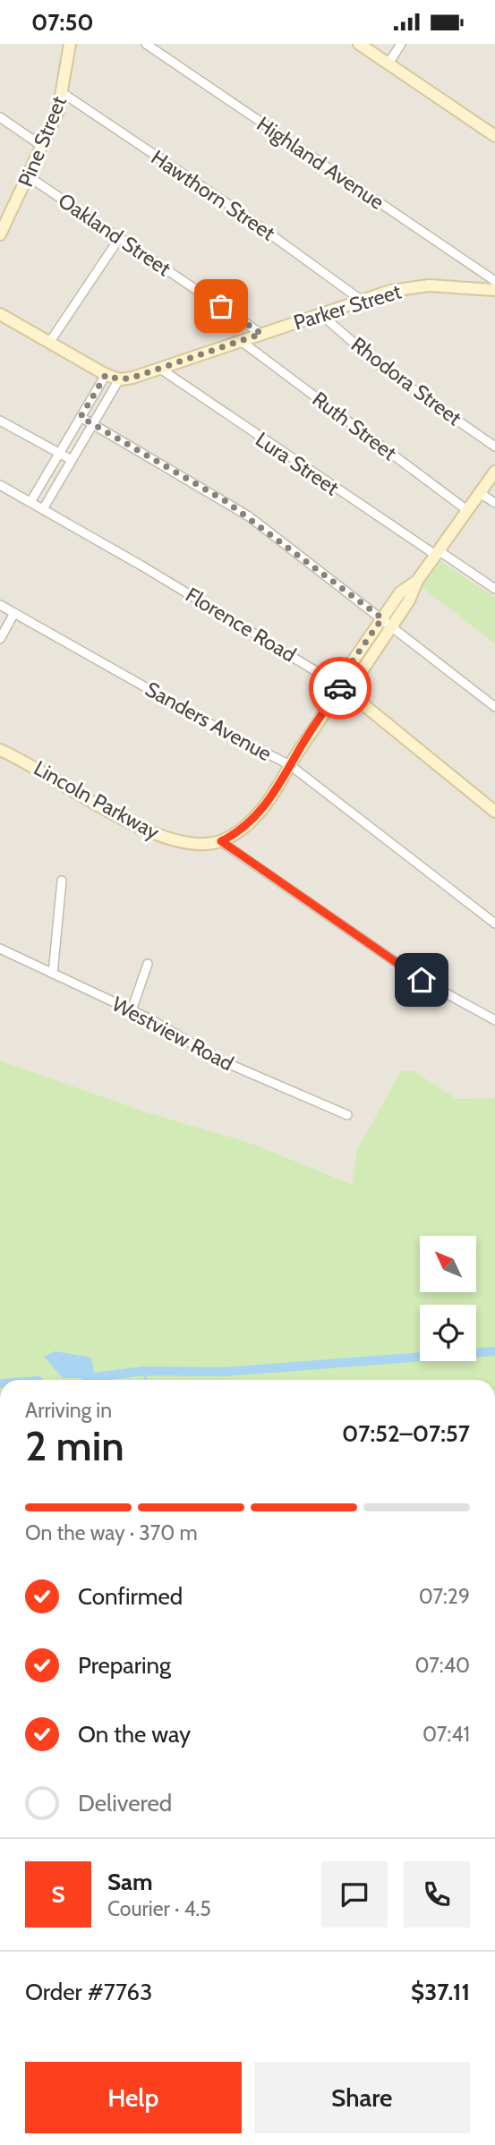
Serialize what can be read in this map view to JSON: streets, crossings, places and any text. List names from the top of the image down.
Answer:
{
  "streets": {
    "street": [
      "Pine Street",
      "Highland Avenue",
      "Hawthorn Street",
      "Oakland Street",
      "Parker Street",
      "Rhodora Street",
      "Ruth Street",
      "Lura Street",
      "Florence Road",
      "Sanders Avenue",
      "Lincoln Parkway",
      "Westview Road"
    ]
  },
  "crossings": [
    ["Pine Street", "Hawthorn Street"],
    ["Pine Street", "Oakland Street"],
    ["Hawthorn Street", "Parker Street"],
    ["Oakland Street", "Parker Street"],
    ["Parker Street", "Rhodora Street"],
    ["Parker Street", "Ruth Street"],
    ["Parker Street", "Lura Street"],
    ["Florence Road", "Lincoln Parkway"],
    ["Sanders Avenue", "Lincoln Parkway"]
  ],
  "north": "top left",
  "page": {
    "status": "07:50",
    "heading": ["2 min", "Arriving in", "07:52–07:57"],
    "panel": [
      "Sam",
      "Courier · 4.5",
      "Order #7763",
      "$37.11"
    ],
    "bar": "On the way · 370 m",
    "list": [
      ["Confirmed", "07:29"],
      ["Preparing", "07:40"],
      ["On the way", "07:41"],
      "Delivered"
    ],
    "round": "S",
    "buttons": ["Help", "Share"]
  }
}
